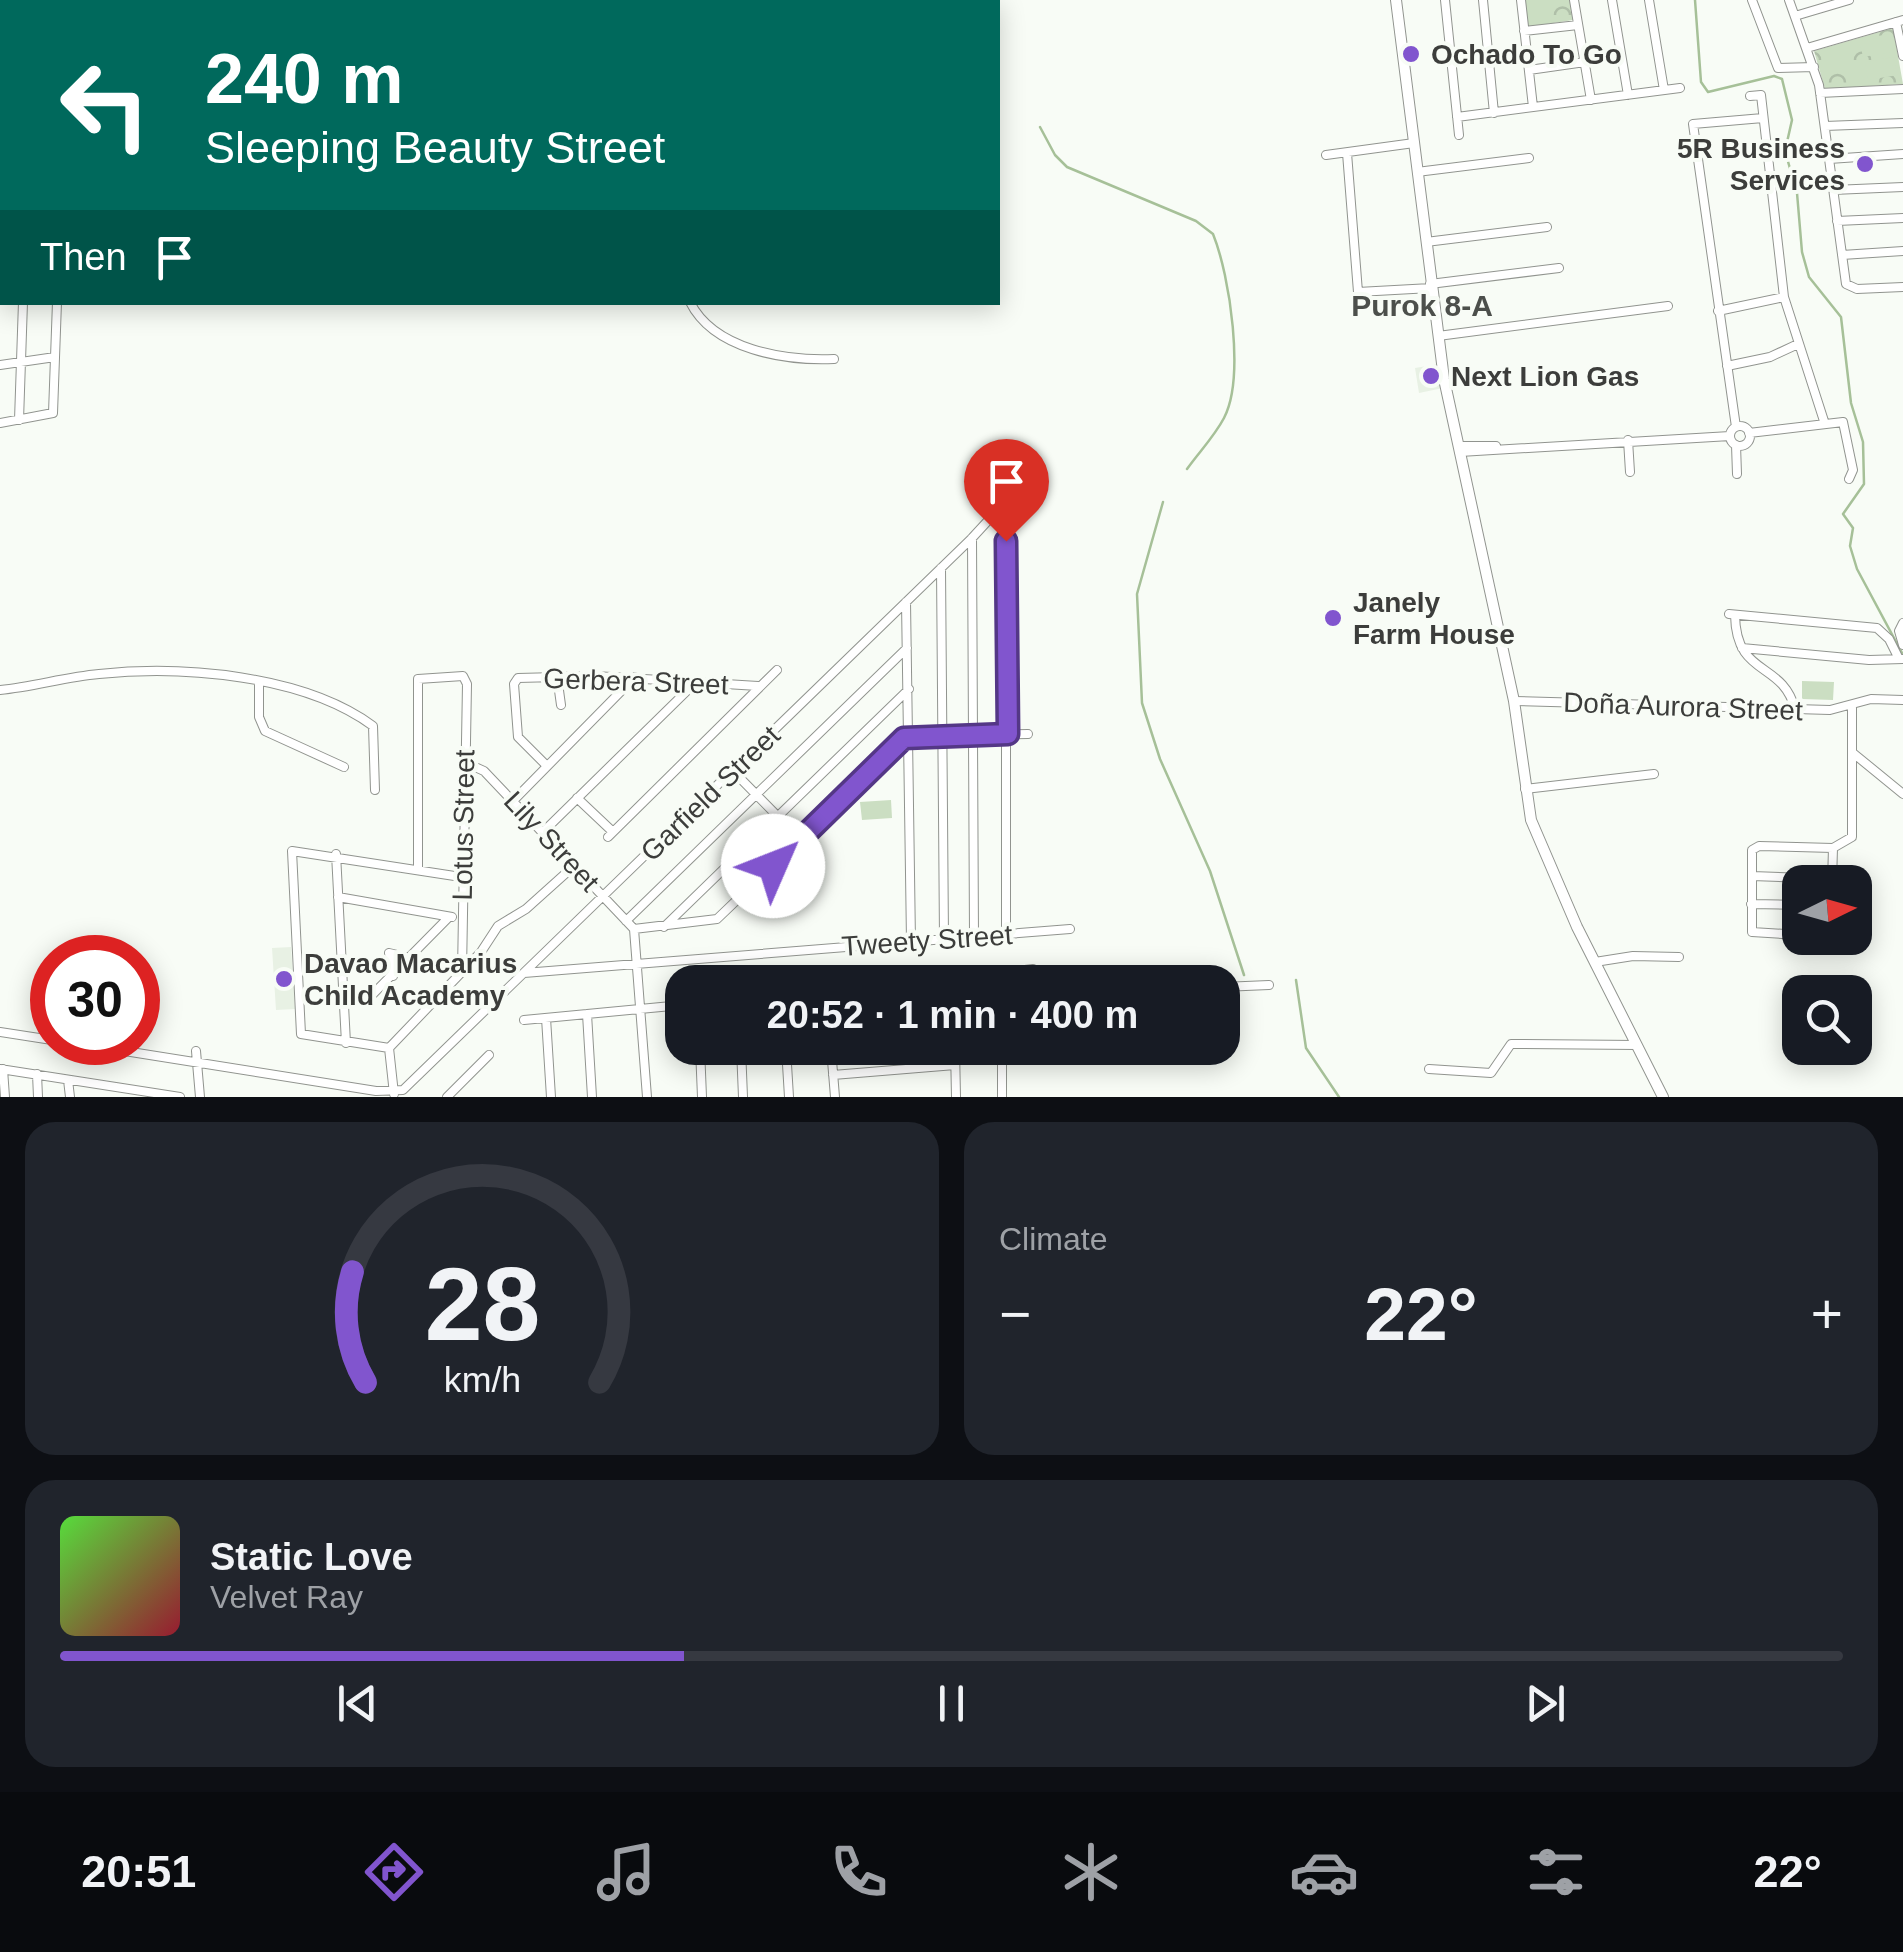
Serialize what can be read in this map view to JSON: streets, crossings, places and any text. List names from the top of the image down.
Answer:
{
  "streets": {
    "street": [
      "Gerbera Street",
      "Doña Aurora Street",
      "Garfield Street",
      "Lotus Street",
      "Lily Street",
      "Tweety Street"
    ]
  },
  "crossings": [
    ["Garfield Street", "Lily Street"],
    ["Garfield Street", "Tweety Street"],
    ["Lotus Street", "Lily Street"]
  ],
  "districts": ["Purok 8-A"],
  "places": [
    "Ochado To Go",
    "5R Business Services",
    "Next Lion Gas",
    "Janely Farm House",
    "Davao Macarius Child Academy"
  ],
  "north": "right",
  "page": {
    "turn": ["240 m", "Sleeping Beauty Street"],
    "then": "Then",
    "limit": "30",
    "trip": "20:52 · 1 min · 400 m",
    "tile": "Climate",
    "heat": ["−", "22°", "+"],
    "song": ["Static Love", "Velvet Ray"],
    "tabs": ["20:51", "22°"],
    "gauge": ["28", "km/h"]
  }
}
